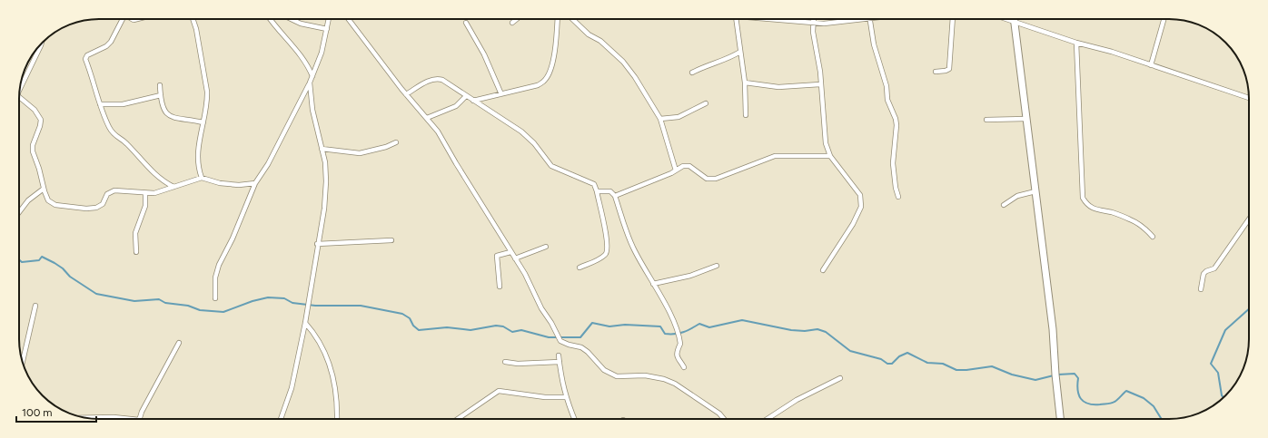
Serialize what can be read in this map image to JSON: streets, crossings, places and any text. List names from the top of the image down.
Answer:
{
  "scale_bar": "100 m"
}
